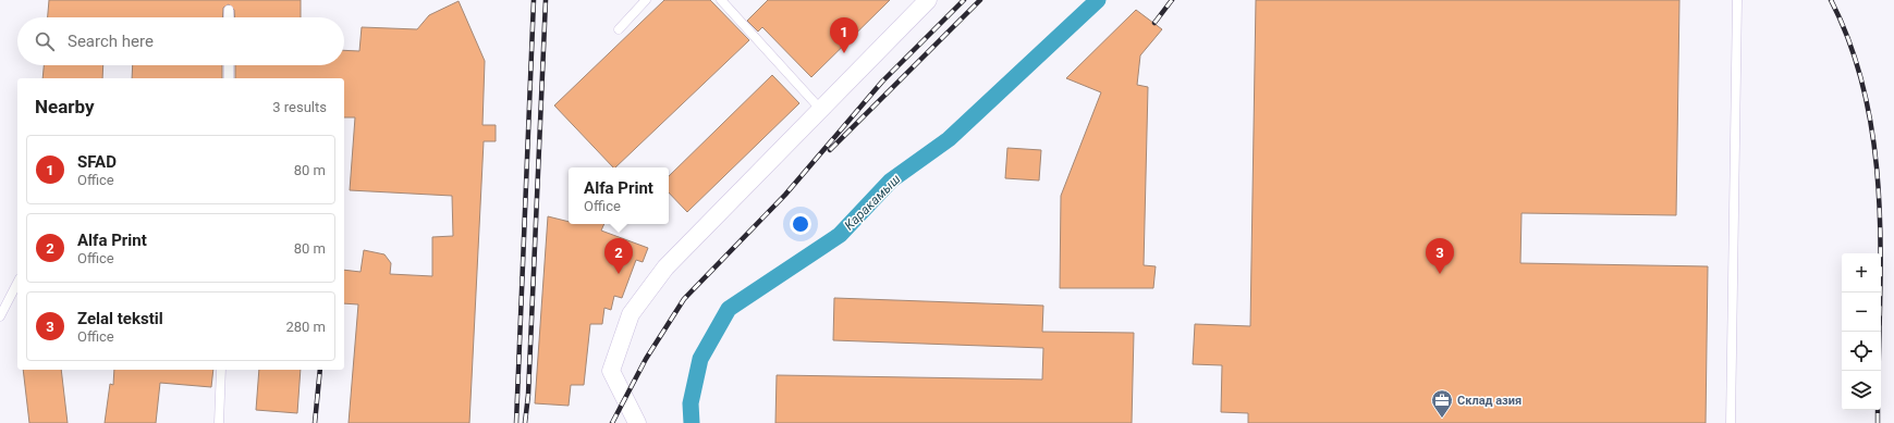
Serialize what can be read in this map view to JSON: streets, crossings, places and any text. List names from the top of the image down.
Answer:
{
  "water": ["Каракамыш"],
  "places": {
    "office": ["Склад азия"]
  },
  "page": {
    "pins": ["1", "2", "3"],
    "search": "Search here",
    "heading": ["Nearby", "3 results"],
    "list": [
      {
        "mark": "1",
        "name": "SFAD",
        "note": "Office",
        "value": "80 m"
      },
      {
        "mark": "2",
        "name": "Alfa Print",
        "note": "Office",
        "value": "80 m"
      },
      {
        "mark": "3",
        "name": "Zelal tekstil",
        "note": "Office",
        "value": "280 m"
      }
    ],
    "popup": ["Alfa Print", "Office"],
    "map_buttons": ["+", "−"]
  }
}
